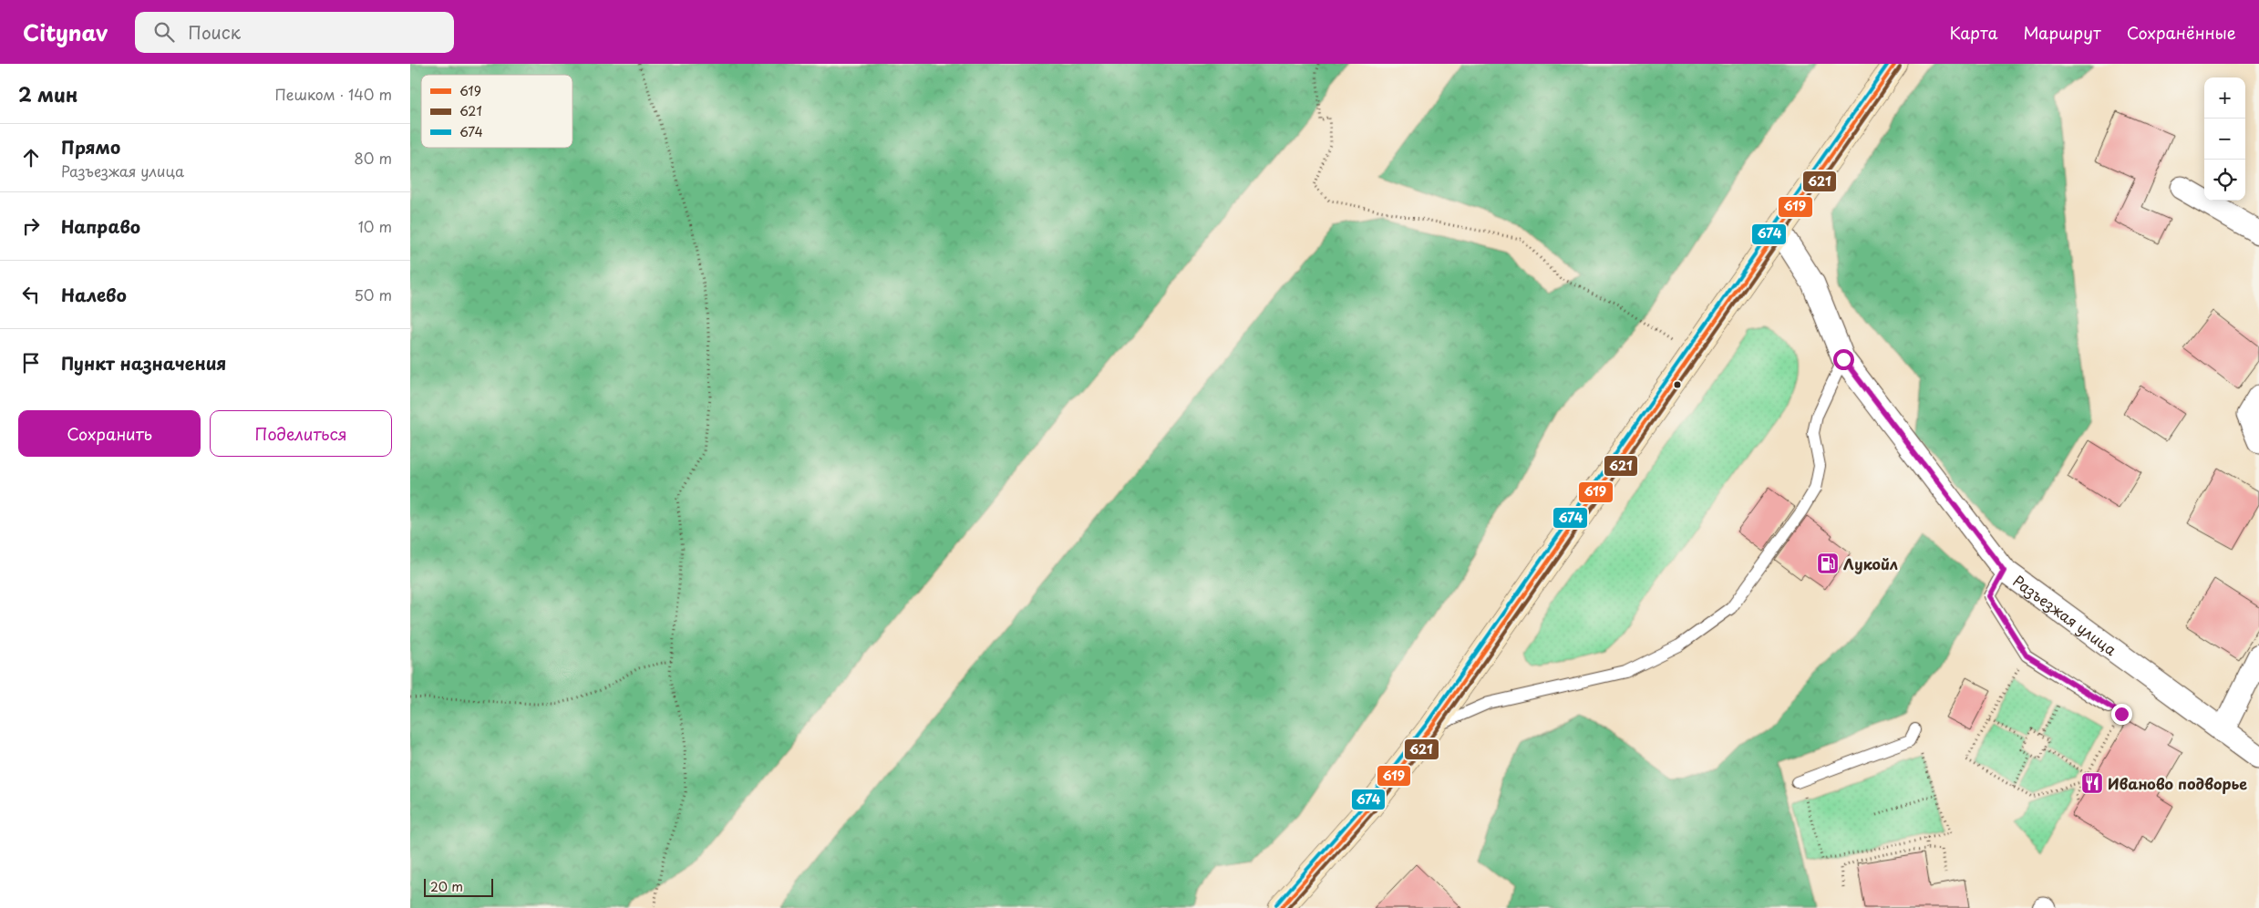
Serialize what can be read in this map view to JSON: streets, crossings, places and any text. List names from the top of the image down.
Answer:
{
  "streets": {
    "street": ["Разъезжая улица"]
  },
  "places": {
    "fuel station": ["Лукойл"],
    "restaurant": ["Иваново подворье"]
  },
  "lines": ["transit line 619", "transit line 674", "transit line 621"],
  "legend": ["619", "621", "674"],
  "scale_bar": "20 m",
  "page": {
    "header": "Citynav",
    "search": "Поиск",
    "nav": ["Карта", "Маршрут", "Сохранённые"],
    "heading": ["2 мин", "Пешком · 140 m"],
    "map_buttons": ["+", "−"],
    "list": [
      ["Прямо", "Разъезжая улица", "80 m"],
      ["Направо", "10 m"],
      ["Налево", "50 m"],
      "Пункт назначения"
    ],
    "buttons": ["Сохранить", "Поделиться"],
    "scale": "20 m"
  }
}
